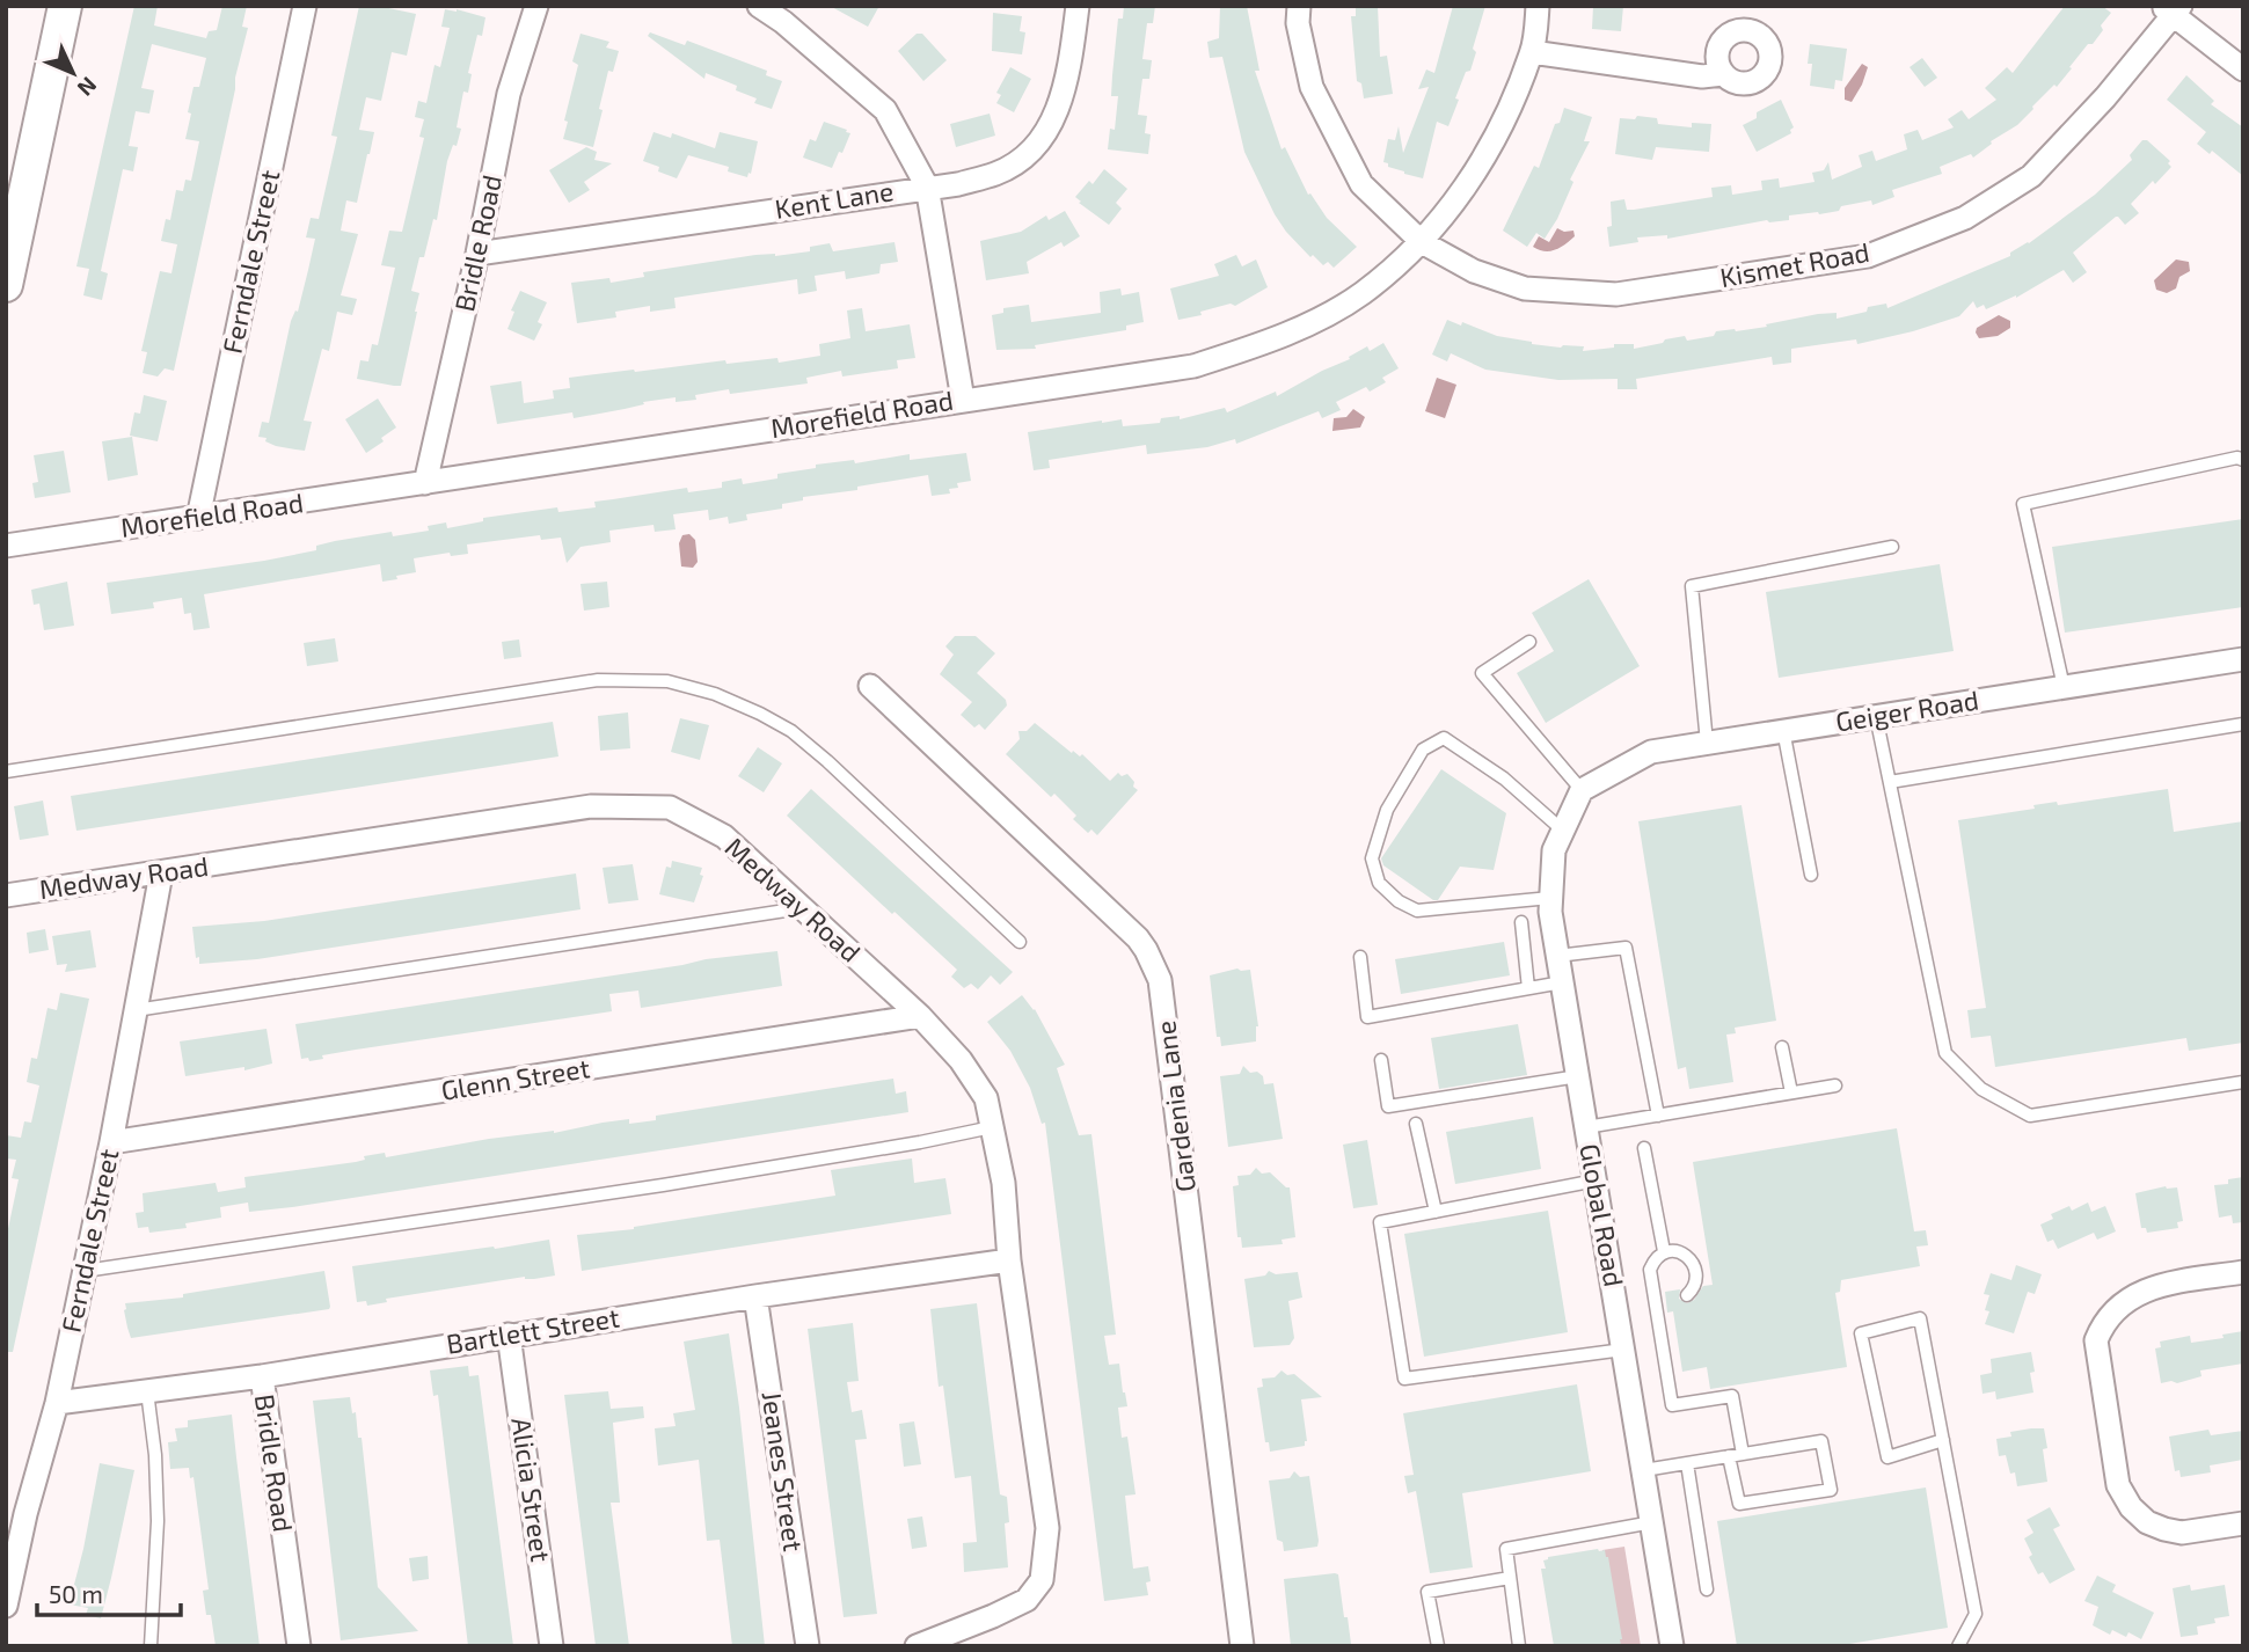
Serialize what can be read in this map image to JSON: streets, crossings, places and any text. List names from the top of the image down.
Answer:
{
  "streets": {
    "street": [
      "Kent Lane",
      "Bridle Road",
      "Ferndale Street",
      "Kismet Road",
      "Morefield Road",
      "Geiger Road",
      "Medway Road",
      "Glenn Street",
      "Gardenia Lane",
      "Global Road",
      "Bartlett Street",
      "Jeanes Street",
      "Alicia Street"
    ]
  },
  "crossings": [
    ["Kent Lane", "Bridle Road"],
    ["Bridle Road", "Morefield Road"],
    ["Bridle Road", "Bartlett Street"],
    ["Ferndale Street", "Morefield Road"],
    ["Ferndale Street", "Medway Road"],
    ["Ferndale Street", "Glenn Street"],
    ["Ferndale Street", "Bartlett Street"],
    ["Kismet Road", "Morefield Road"],
    ["Geiger Road", "Global Road"],
    ["Medway Road", "Glenn Street"],
    ["Medway Road", "Bartlett Street"],
    ["Bartlett Street", "Jeanes Street"],
    ["Bartlett Street", "Alicia Street"]
  ],
  "scale_bar": "50 m",
  "north": "bottom right"
}
